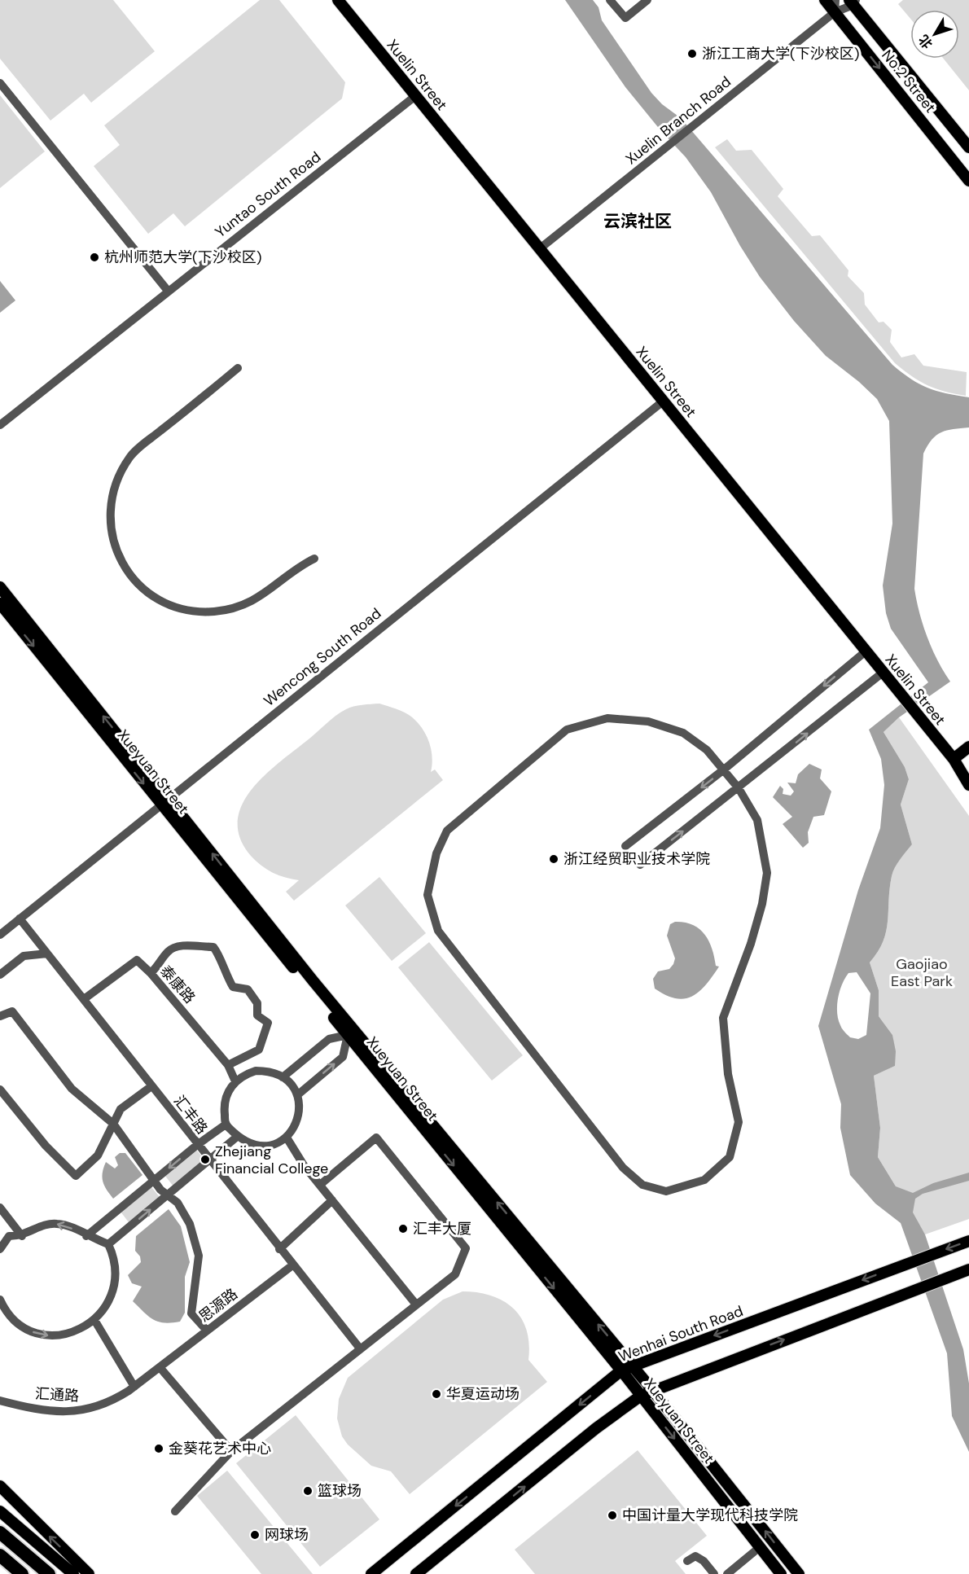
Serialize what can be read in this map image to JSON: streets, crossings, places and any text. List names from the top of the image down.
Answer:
{
  "streets": {
    "main road": [
      "Xuelin Street",
      "No.2 Street",
      "Xueyuan Street",
      "Wenhai South Road"
    ],
    "street": [
      "Xuelin Branch Road",
      "Yuntao South Road",
      "Wencong South Road",
      "泰康路",
      "汇丰路",
      "思源路",
      "汇通路"
    ]
  },
  "crossings": [
    ["Xuelin Street", "Xuelin Branch Road"],
    ["Xuelin Street", "Yuntao South Road"],
    ["Xuelin Street", "Wencong South Road"],
    ["No.2 Street", "Xuelin Branch Road"],
    ["Wencong South Road", "Xueyuan Street"],
    ["Wencong South Road", "汇丰路"],
    ["Xueyuan Street", "Wenhai South Road"],
    ["泰康路", "汇丰路"],
    ["汇丰路", "思源路"],
    ["思源路", "汇通路"]
  ],
  "districts": ["云滨社区"],
  "parks": ["Gaojiao East Park"],
  "places": [
    "浙江工商大学(下沙校区)",
    "杭州师范大学(下沙校区)",
    "浙江经贸职业技术学院",
    "Zhejiang Financial College",
    "汇丰大厦",
    "华夏运动场",
    "金葵花艺术中心",
    "篮球场",
    "中国计量大学现代科技学院",
    "网球场"
  ],
  "north": "bottom left"
}
